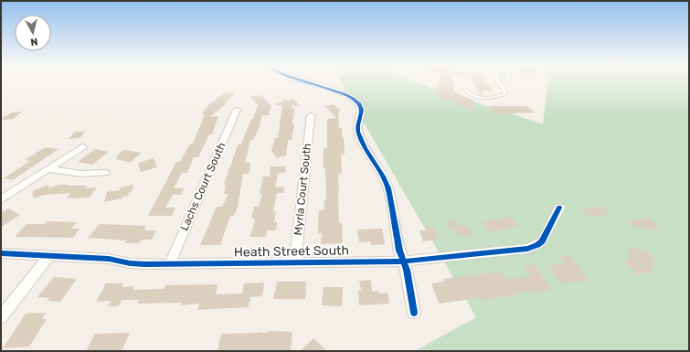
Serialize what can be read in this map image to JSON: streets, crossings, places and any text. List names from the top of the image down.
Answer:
{
  "streets": {
    "street": ["Lachs Court South", "Myrla Court South", "Heath Street South"]
  },
  "crossings": [
    ["Lachs Court South", "Heath Street South"],
    ["Myrla Court South", "Heath Street South"]
  ],
  "north": "bottom"
}
